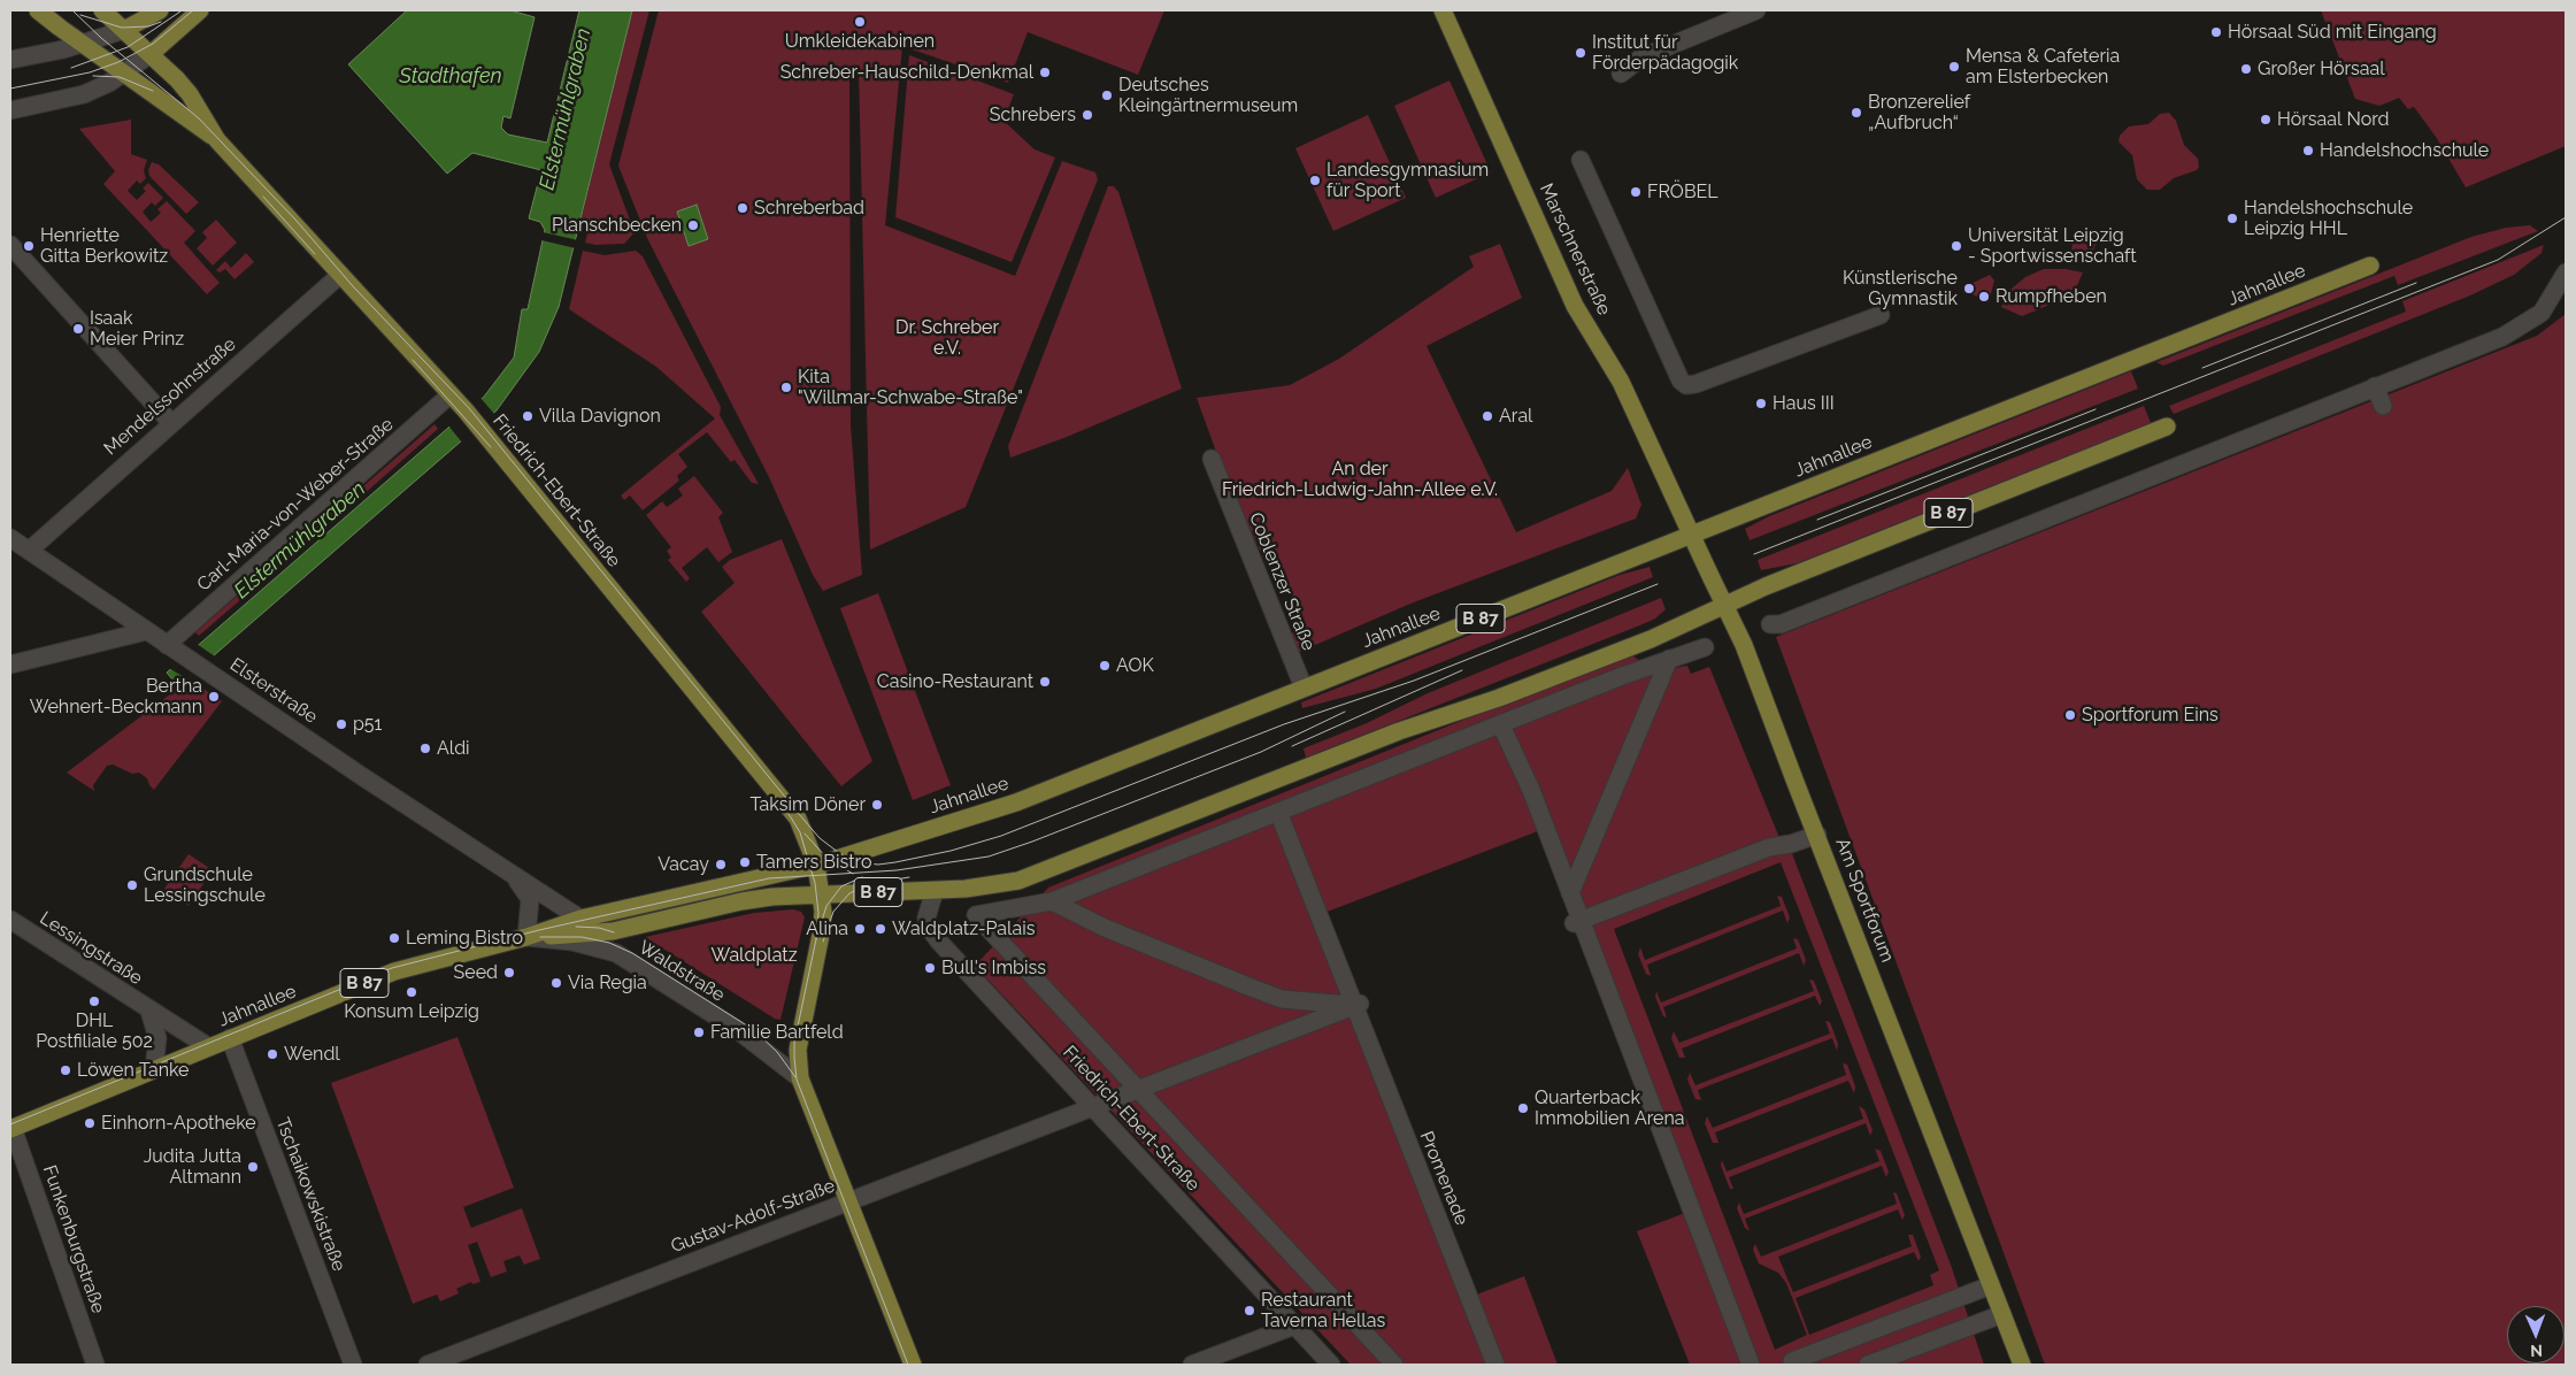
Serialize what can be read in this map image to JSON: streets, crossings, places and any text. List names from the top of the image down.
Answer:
{
  "streets": {
    "main road": [
      "Marschnerstraße",
      "Jahnallee",
      "Friedrich-Ebert-Straße",
      "B 87",
      "Am Sportforum"
    ],
    "street": [
      "Mendelssohnstraße",
      "Carl-Maria-von-Weber-Straße",
      "Coblenzer Straße",
      "Elsterstraße",
      "Lessingstraße",
      "Waldstraße",
      "Promenade",
      "Tschaikowskistraße",
      "Gustav-Adolf-Straße",
      "Funkenburgstraße"
    ]
  },
  "crossings": [
    ["Marschnerstraße", "Jahnallee"],
    ["Marschnerstraße", "Am Sportforum"],
    ["Jahnallee", "Friedrich-Ebert-Straße"],
    ["Jahnallee", "B 87"],
    ["Jahnallee", "Coblenzer Straße"],
    ["Jahnallee", "Elsterstraße"],
    ["Jahnallee", "Am Sportforum"],
    ["Jahnallee", "Lessingstraße"],
    ["Jahnallee", "Waldstraße"],
    ["Jahnallee", "Tschaikowskistraße"],
    ["Jahnallee", "Funkenburgstraße"],
    ["Mendelssohnstraße", "Friedrich-Ebert-Straße"],
    ["Mendelssohnstraße", "Elsterstraße"],
    ["Friedrich-Ebert-Straße", "Carl-Maria-von-Weber-Straße"],
    ["Friedrich-Ebert-Straße", "Gustav-Adolf-Straße"],
    ["Carl-Maria-von-Weber-Straße", "Elsterstraße"],
    ["B 87", "Am Sportforum"],
    ["Elsterstraße", "Waldstraße"]
  ],
  "water": ["Stadthafen", "Elstermühlgraben"],
  "parks": ["Dr. Schreber e.V.", "An der Friedrich-Ludwig-Jahn-Allee e.V.", "Waldplatz"],
  "places": [
    "Umkleidekabinen",
    "Hörsaal Süd mit Eingang",
    "Institut für Förderpädagogik",
    "Mensa & Cafeteria am Elsterbecken",
    "Großer Hörsaal",
    "Schreber-Hauschild-Denkmal",
    "Deutsches Kleingärtnermuseum",
    "Bronzerelief „Aufbruch“",
    "Schrebers",
    "Hörsaal Nord",
    "Handelshochschule",
    "Landesgymnasium für Sport",
    "FRÖBEL",
    "Schreberbad",
    "Handelshochschule Leipzig HHL",
    "Planschbecken",
    "Henriette Gitta Berkowitz",
    "Universität Leipzig - Sportwissenschaft",
    "Künstlerische Gymnastik",
    "Rumpfheben",
    "Isaak Meier Prinz",
    "Kita \"Willmar-Schwabe-Straße\"",
    "Haus III",
    "Villa Davignon",
    "Aral",
    "AOK",
    "Casino-Restaurant",
    "Bertha Wehnert-Beckmann",
    "Sportforum Eins",
    "p51",
    "Aldi",
    "Taksim Döner",
    "Tamers Bistro",
    "Vacay",
    "Grundschule Lessingschule",
    "Alina",
    "Waldplatz-Palais",
    "Leming Bistro",
    "Bull's Imbiss",
    "Seed",
    "Via Regia",
    "Konsum Leipzig",
    "DHL Postfiliale 502",
    "Familie Bartfeld",
    "Wendl",
    "Löwen Tanke",
    "Quarterback Immobilien Arena",
    "Einhorn-Apotheke",
    "Judita Jutta Altmann",
    "Restaurant Taverna Hellas"
  ],
  "north": "bottom"
}
